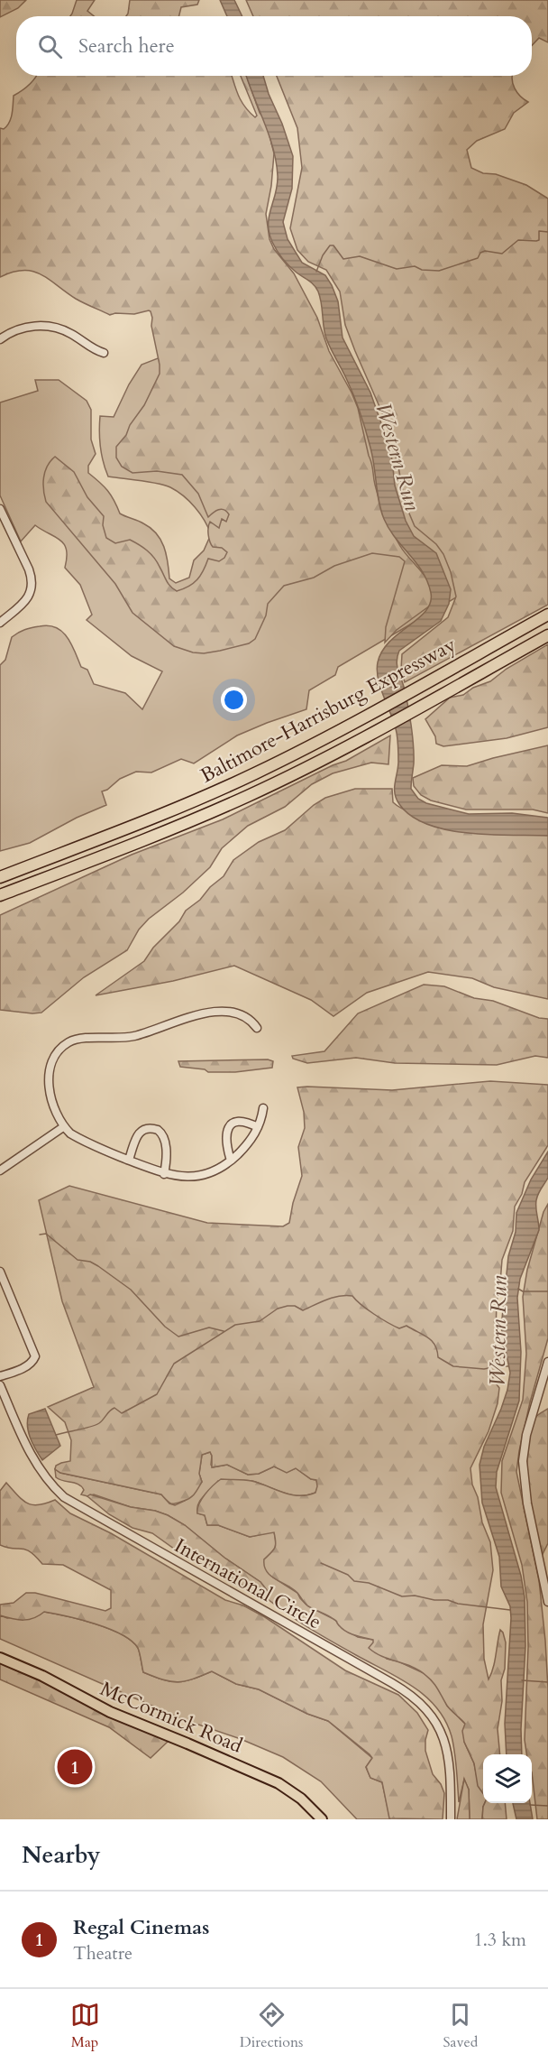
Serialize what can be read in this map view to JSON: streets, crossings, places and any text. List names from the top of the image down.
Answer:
{
  "streets": {
    "highway": ["Baltimore-Harrisburg Expressway"],
    "main road": ["McCormick Road"],
    "street": ["International Circle"]
  },
  "water": ["Western Run"],
  "page": {
    "search": "Search here",
    "pins": "1",
    "heading": "Nearby",
    "list": [
      {
        "mark": "1",
        "name": "Regal Cinemas",
        "note": "Theatre",
        "value": "1.3 km"
      }
    ],
    "nav": ["Map", "Directions", "Saved"]
  }
}
